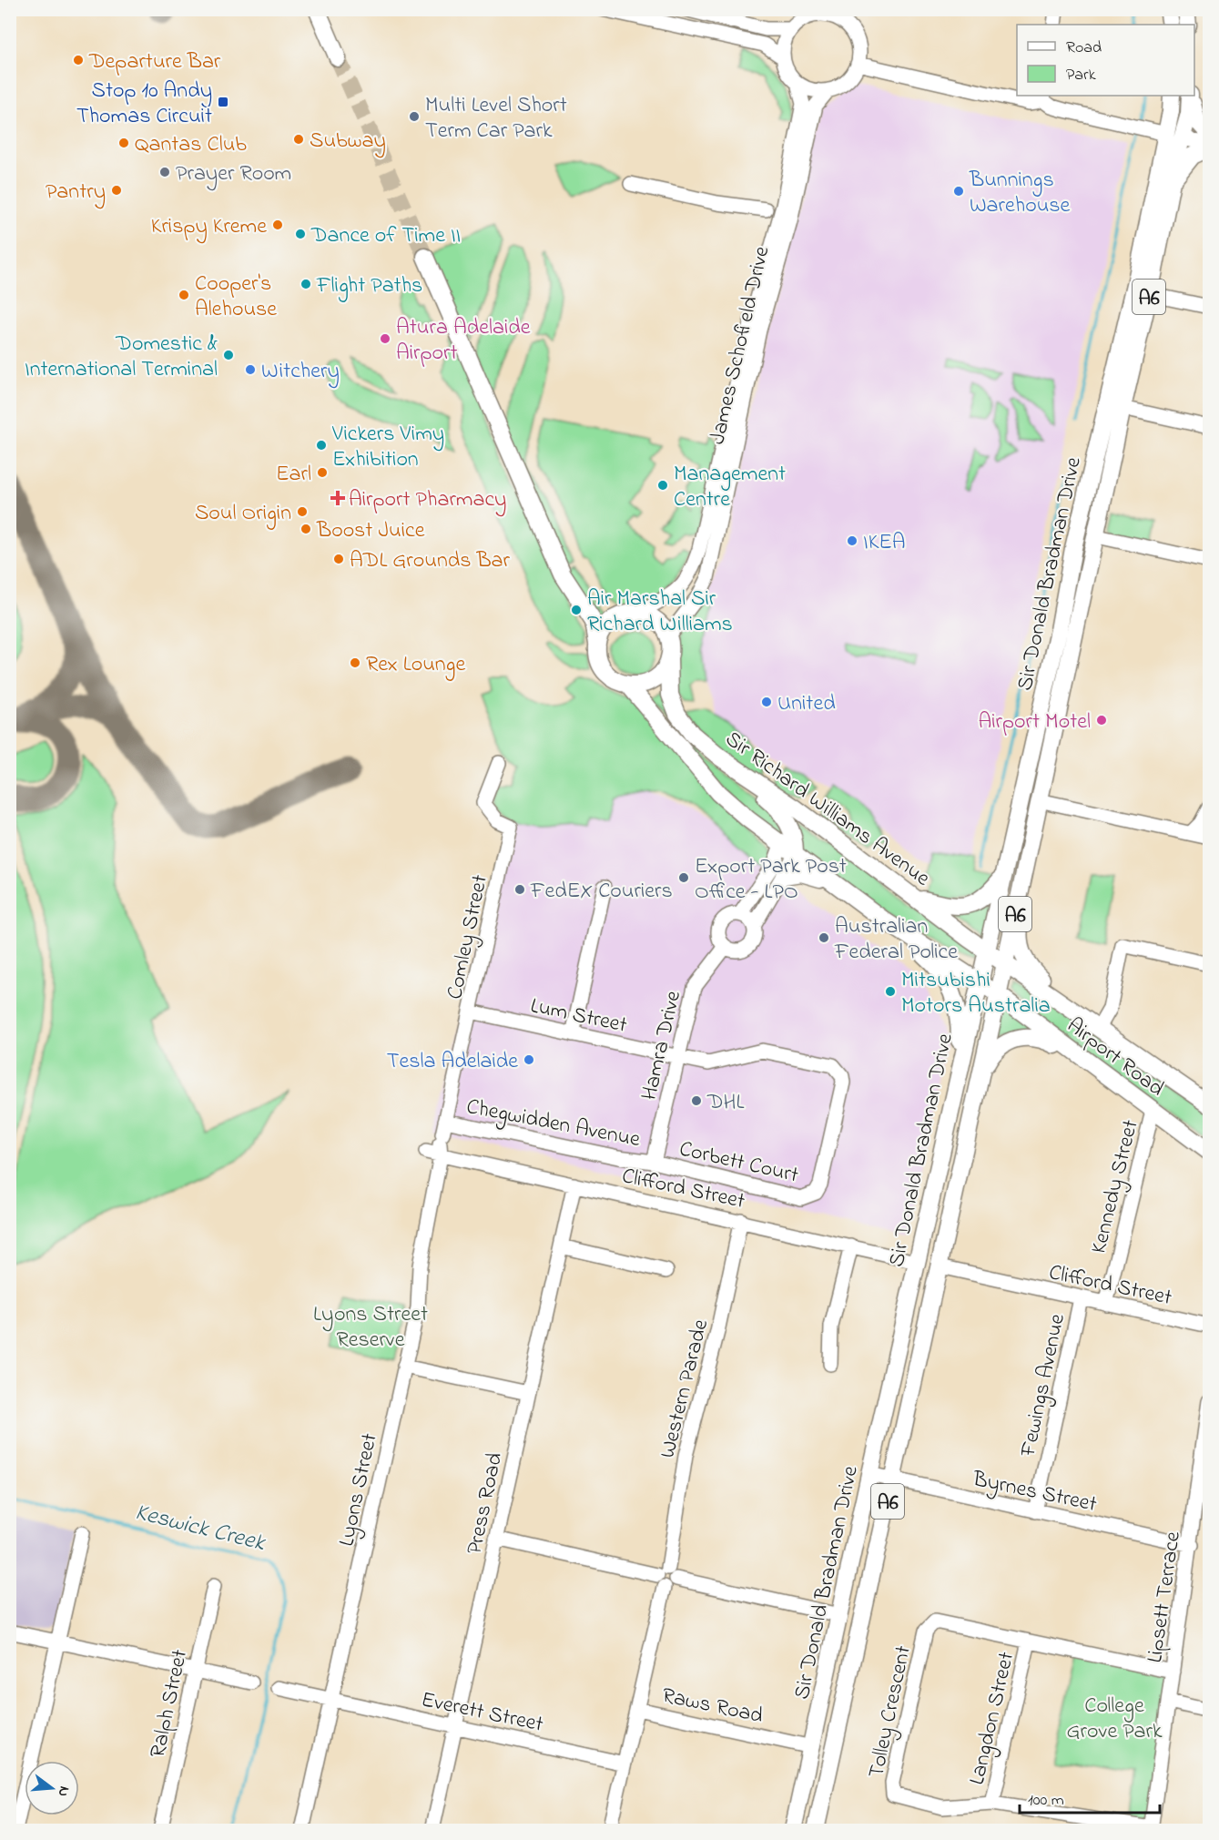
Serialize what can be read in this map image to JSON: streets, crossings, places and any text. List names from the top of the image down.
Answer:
{
  "streets": {
    "main road": [
      "A6",
      "Sir Donald Bradman Drive",
      "Sir Richard Williams Avenue",
      "Airport Road"
    ],
    "street": [
      "James Schofield Drive",
      "Comley Street",
      "Lum Street",
      "Hamra Drive",
      "Chegwidden Avenue",
      "Corbett Court",
      "Kennedy Street",
      "Clifford Street",
      "Fewings Avenue",
      "Western Parade",
      "Lyons Street",
      "Byrnes Street",
      "Press Road",
      "Lipsett Terrace",
      "Ralph Street",
      "Raws Road",
      "Everett Street",
      "Tolley Crescent",
      "Langdon Street"
    ]
  },
  "crossings": [
    ["James Schofield Drive", "Sir Richard Williams Avenue"],
    ["Sir Donald Bradman Drive", "Sir Richard Williams Avenue"],
    ["Sir Donald Bradman Drive", "Airport Road"],
    ["Sir Donald Bradman Drive", "Clifford Street"],
    ["Sir Donald Bradman Drive", "Byrnes Street"],
    ["Sir Donald Bradman Drive", "Raws Road"],
    ["Sir Richard Williams Avenue", "Airport Road"],
    ["Comley Street", "Lum Street"],
    ["Comley Street", "Chegwidden Avenue"],
    ["Comley Street", "Clifford Street"],
    ["Comley Street", "Lyons Street"],
    ["Lum Street", "Hamra Drive"],
    ["Lum Street", "Corbett Court"],
    ["Hamra Drive", "Chegwidden Avenue"],
    ["Hamra Drive", "Corbett Court"],
    ["Airport Road", "Kennedy Street"],
    ["Chegwidden Avenue", "Corbett Court"],
    ["Chegwidden Avenue", "Clifford Street"],
    ["Chegwidden Avenue", "Lyons Street"],
    ["Kennedy Street", "Clifford Street"],
    ["Clifford Street", "Fewings Avenue"],
    ["Clifford Street", "Western Parade"],
    ["Clifford Street", "Lyons Street"],
    ["Clifford Street", "Press Road"],
    ["Fewings Avenue", "Byrnes Street"],
    ["Western Parade", "Raws Road"],
    ["Western Parade", "Everett Street"],
    ["Lyons Street", "Everett Street"],
    ["Byrnes Street", "Lipsett Terrace"],
    ["Press Road", "Everett Street"],
    ["Lipsett Terrace", "Tolley Crescent"],
    ["Tolley Crescent", "Langdon Street"]
  ],
  "water": ["Keswick Creek"],
  "parks": ["Lyons Street Reserve", "College Grove Park"],
  "places": {
    "other": [
      "Departure Bar",
      "Multi Level Short Term Car Park",
      "Subway",
      "Qantas Club",
      "Prayer Room",
      "Pantry",
      "Bunnings Warehouse",
      "Krispy Kreme",
      "Dance of Time II",
      "Flight Paths",
      "Cooper's Alehouse",
      "Atura Adelaide Airport",
      "Domestic & International Terminal",
      "Witchery",
      "Vickers Vimy Exhibition",
      "Earl",
      "Management Centre",
      "Soul Origin",
      "Boost Juice",
      "IKEA",
      "ADL Grounds Bar",
      "Air Marshal Sir Richard Williams",
      "Rex Lounge",
      "United",
      "Airport Motel",
      "Export Park Post Office - LPO",
      "FedEX Couriers",
      "Australian Federal Police",
      "Mitsubishi Motors Australia",
      "Tesla Adelaide",
      "DHL"
    ],
    "transit": ["Stop 10 Andy Thomas Circuit"],
    "health": ["Airport Pharmacy"]
  },
  "legend": ["Road", "Park"],
  "scale_bar": "100 m",
  "north": "right"
}
